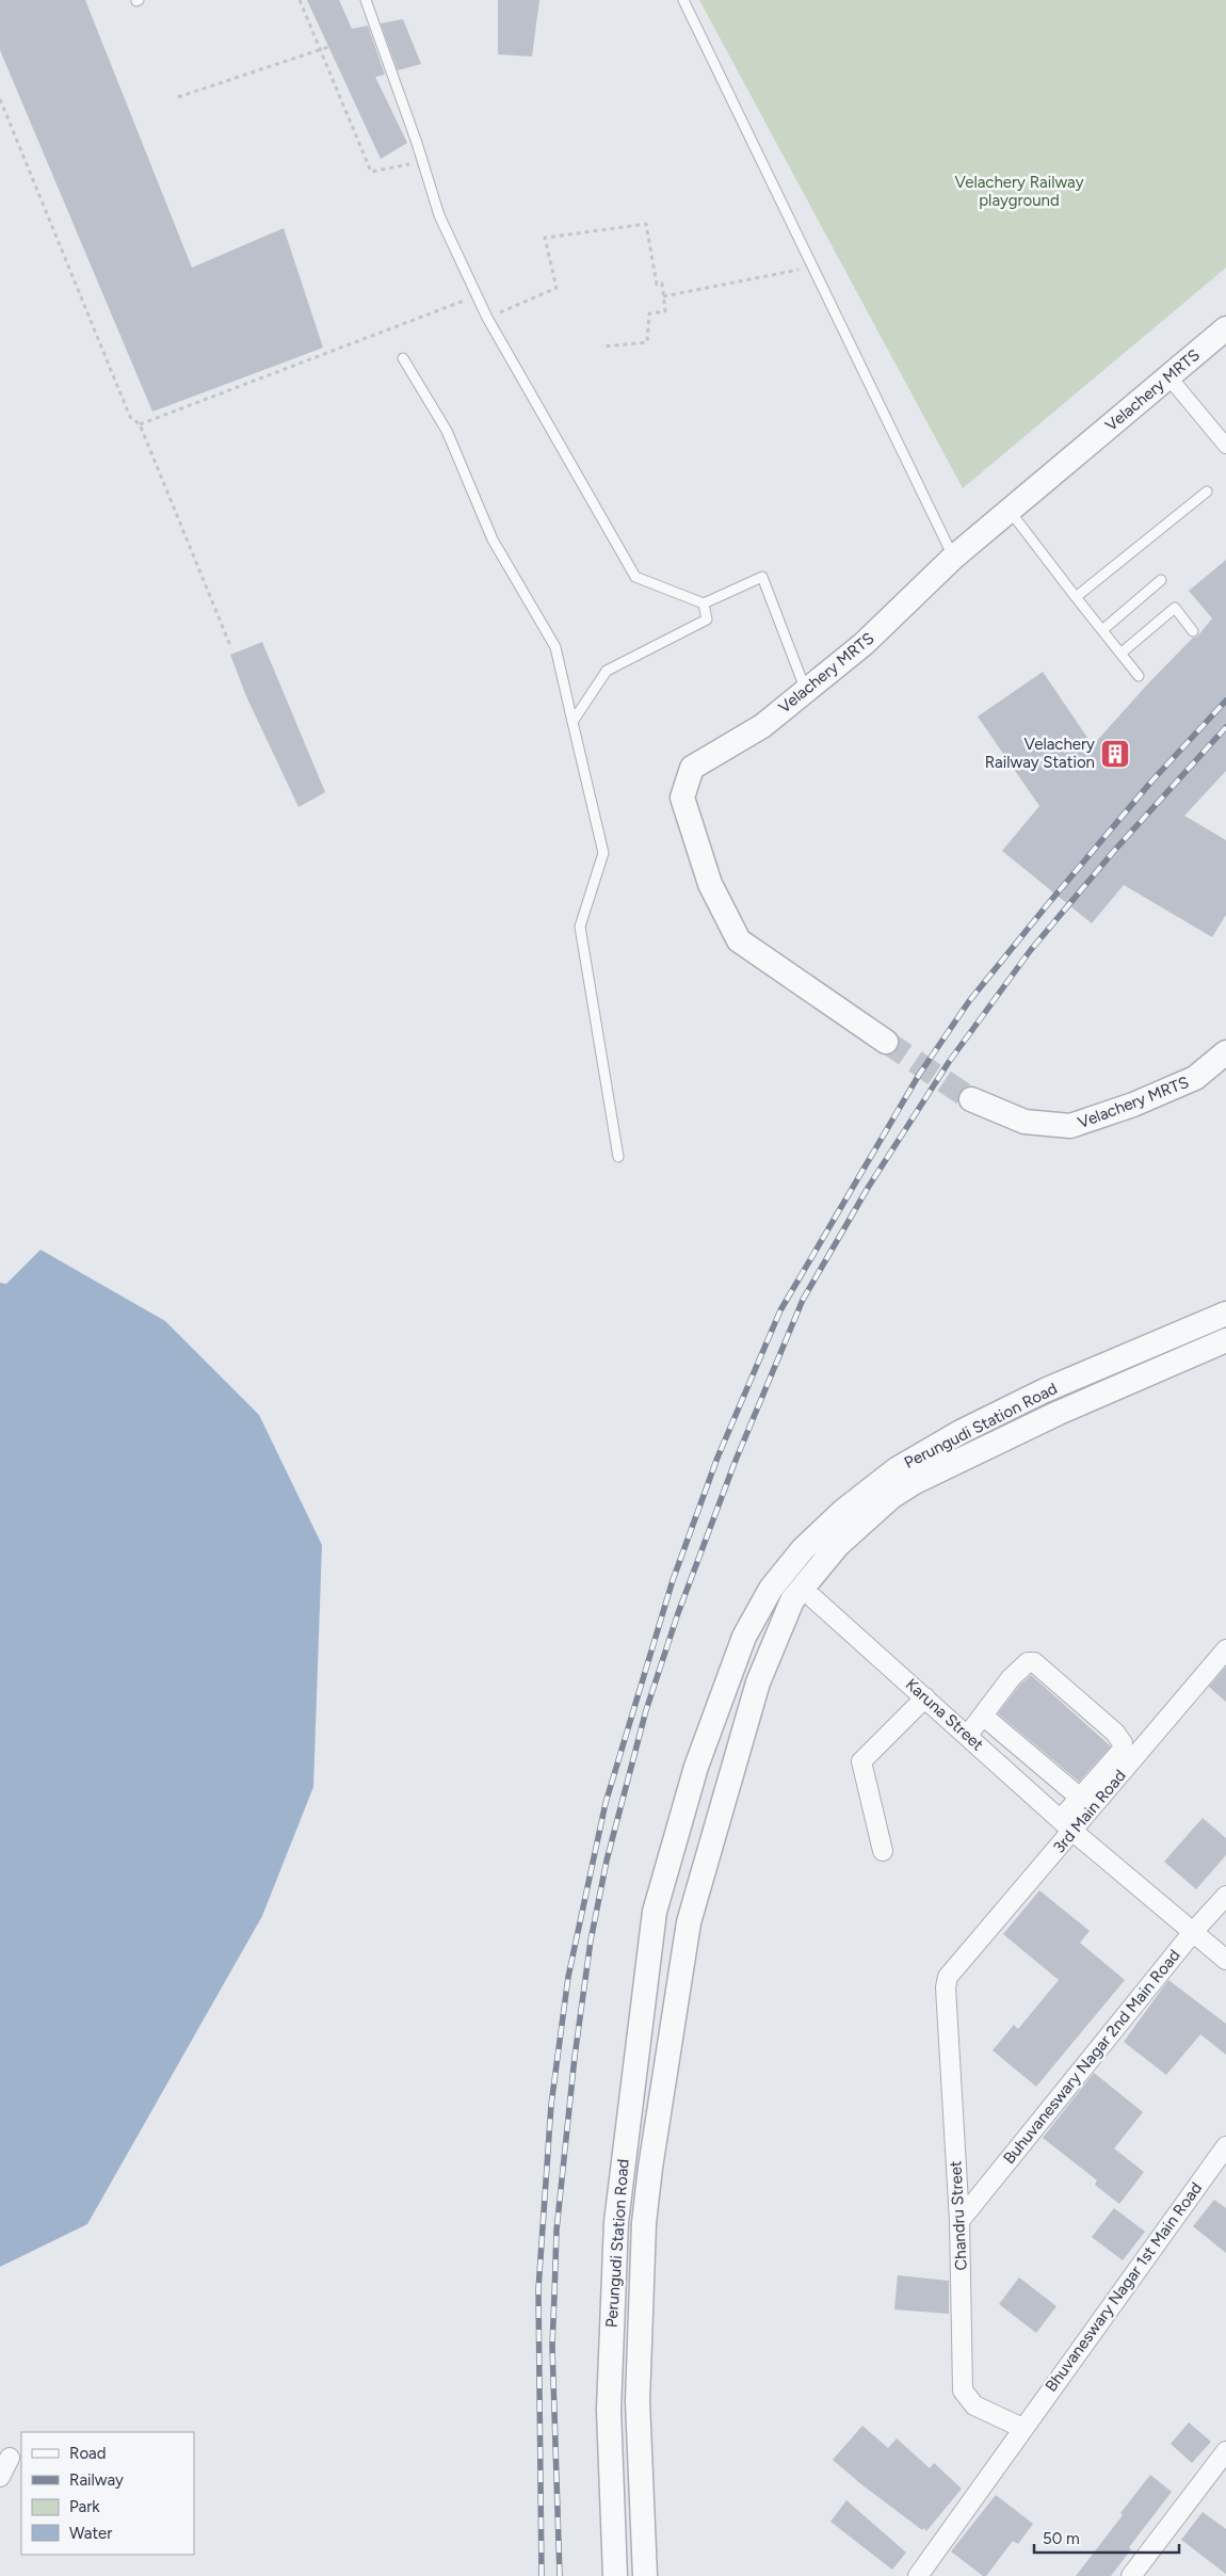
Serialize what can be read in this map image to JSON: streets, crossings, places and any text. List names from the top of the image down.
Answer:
{
  "streets": {
    "street": [
      "Velachery MRTS",
      "Perungudi Station Road",
      "Karuna Street",
      "3rd Main Road",
      "Buhuvaneswary Nagar 2nd Main Road",
      "Chandru Street",
      "Bhuvaneswary Nagar 1st Main Road"
    ]
  },
  "crossings": [
    ["Karuna Street", "3rd Main Road"],
    ["Karuna Street", "Buhuvaneswary Nagar 2nd Main Road"],
    ["3rd Main Road", "Chandru Street"],
    ["Buhuvaneswary Nagar 2nd Main Road", "Chandru Street"],
    ["Chandru Street", "Bhuvaneswary Nagar 1st Main Road"]
  ],
  "parks": ["Velachery Railway playground"],
  "places": {
    "building": ["Velachery Railway Station"]
  },
  "legend": [
    "Road",
    "Railway",
    "Park",
    "Water"
  ],
  "scale_bar": "50 m"
}
